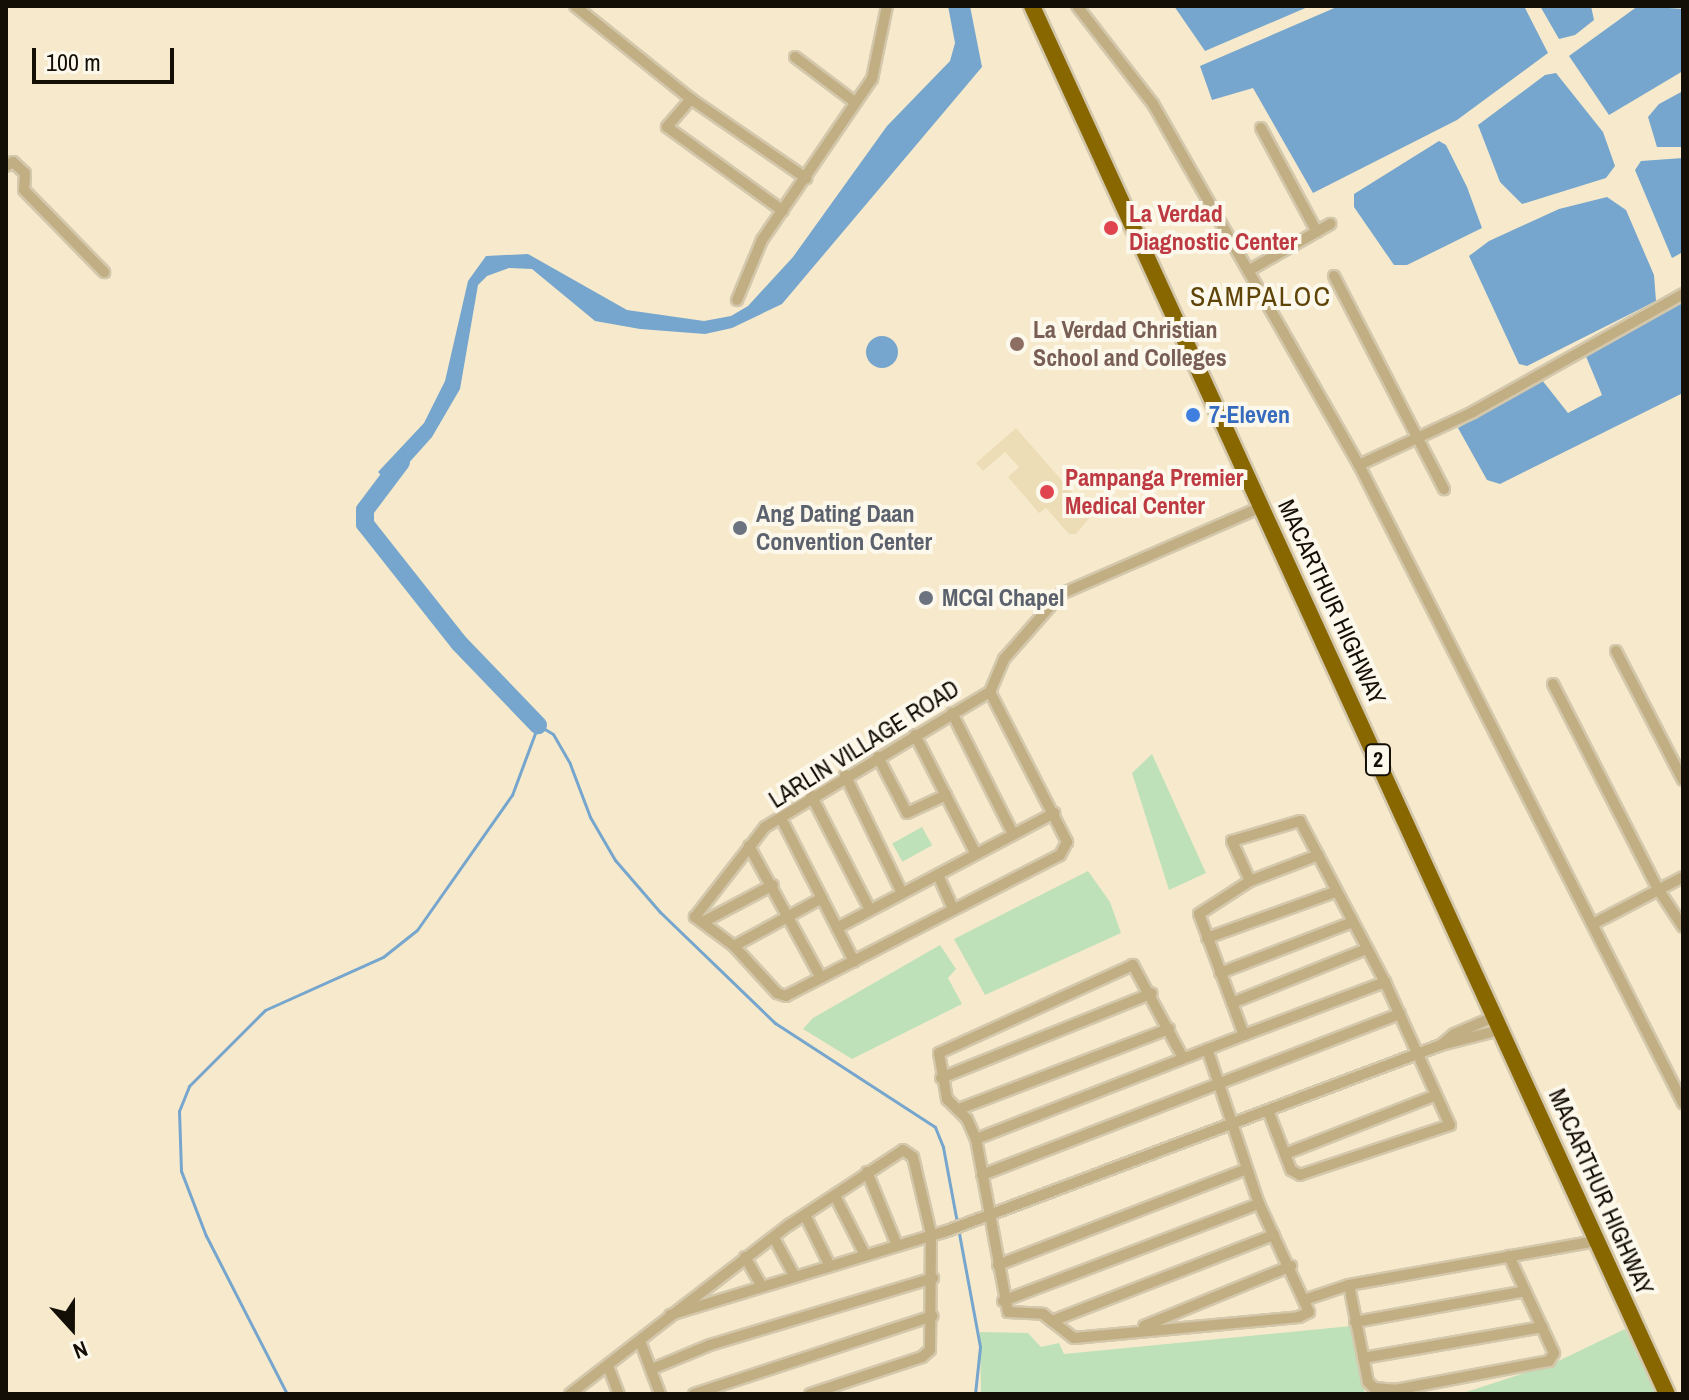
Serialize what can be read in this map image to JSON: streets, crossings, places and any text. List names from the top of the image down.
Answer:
{
  "streets": {
    "highway": ["MACARTHUR HIGHWAY", "2"],
    "street": ["LARLIN VILLAGE ROAD"]
  },
  "crossings": [
    ["MACARTHUR HIGHWAY", "LARLIN VILLAGE ROAD"]
  ],
  "districts": ["SAMPALOC"],
  "places": [
    "La Verdad Diagnostic Center",
    "La Verdad Christian School and Colleges",
    "7-Eleven",
    "Pampanga Premier Medical Center",
    "Ang Dating Daan Convention Center",
    "MCGI Chapel"
  ],
  "scale_bar": "100 m",
  "north": "bottom"
}
